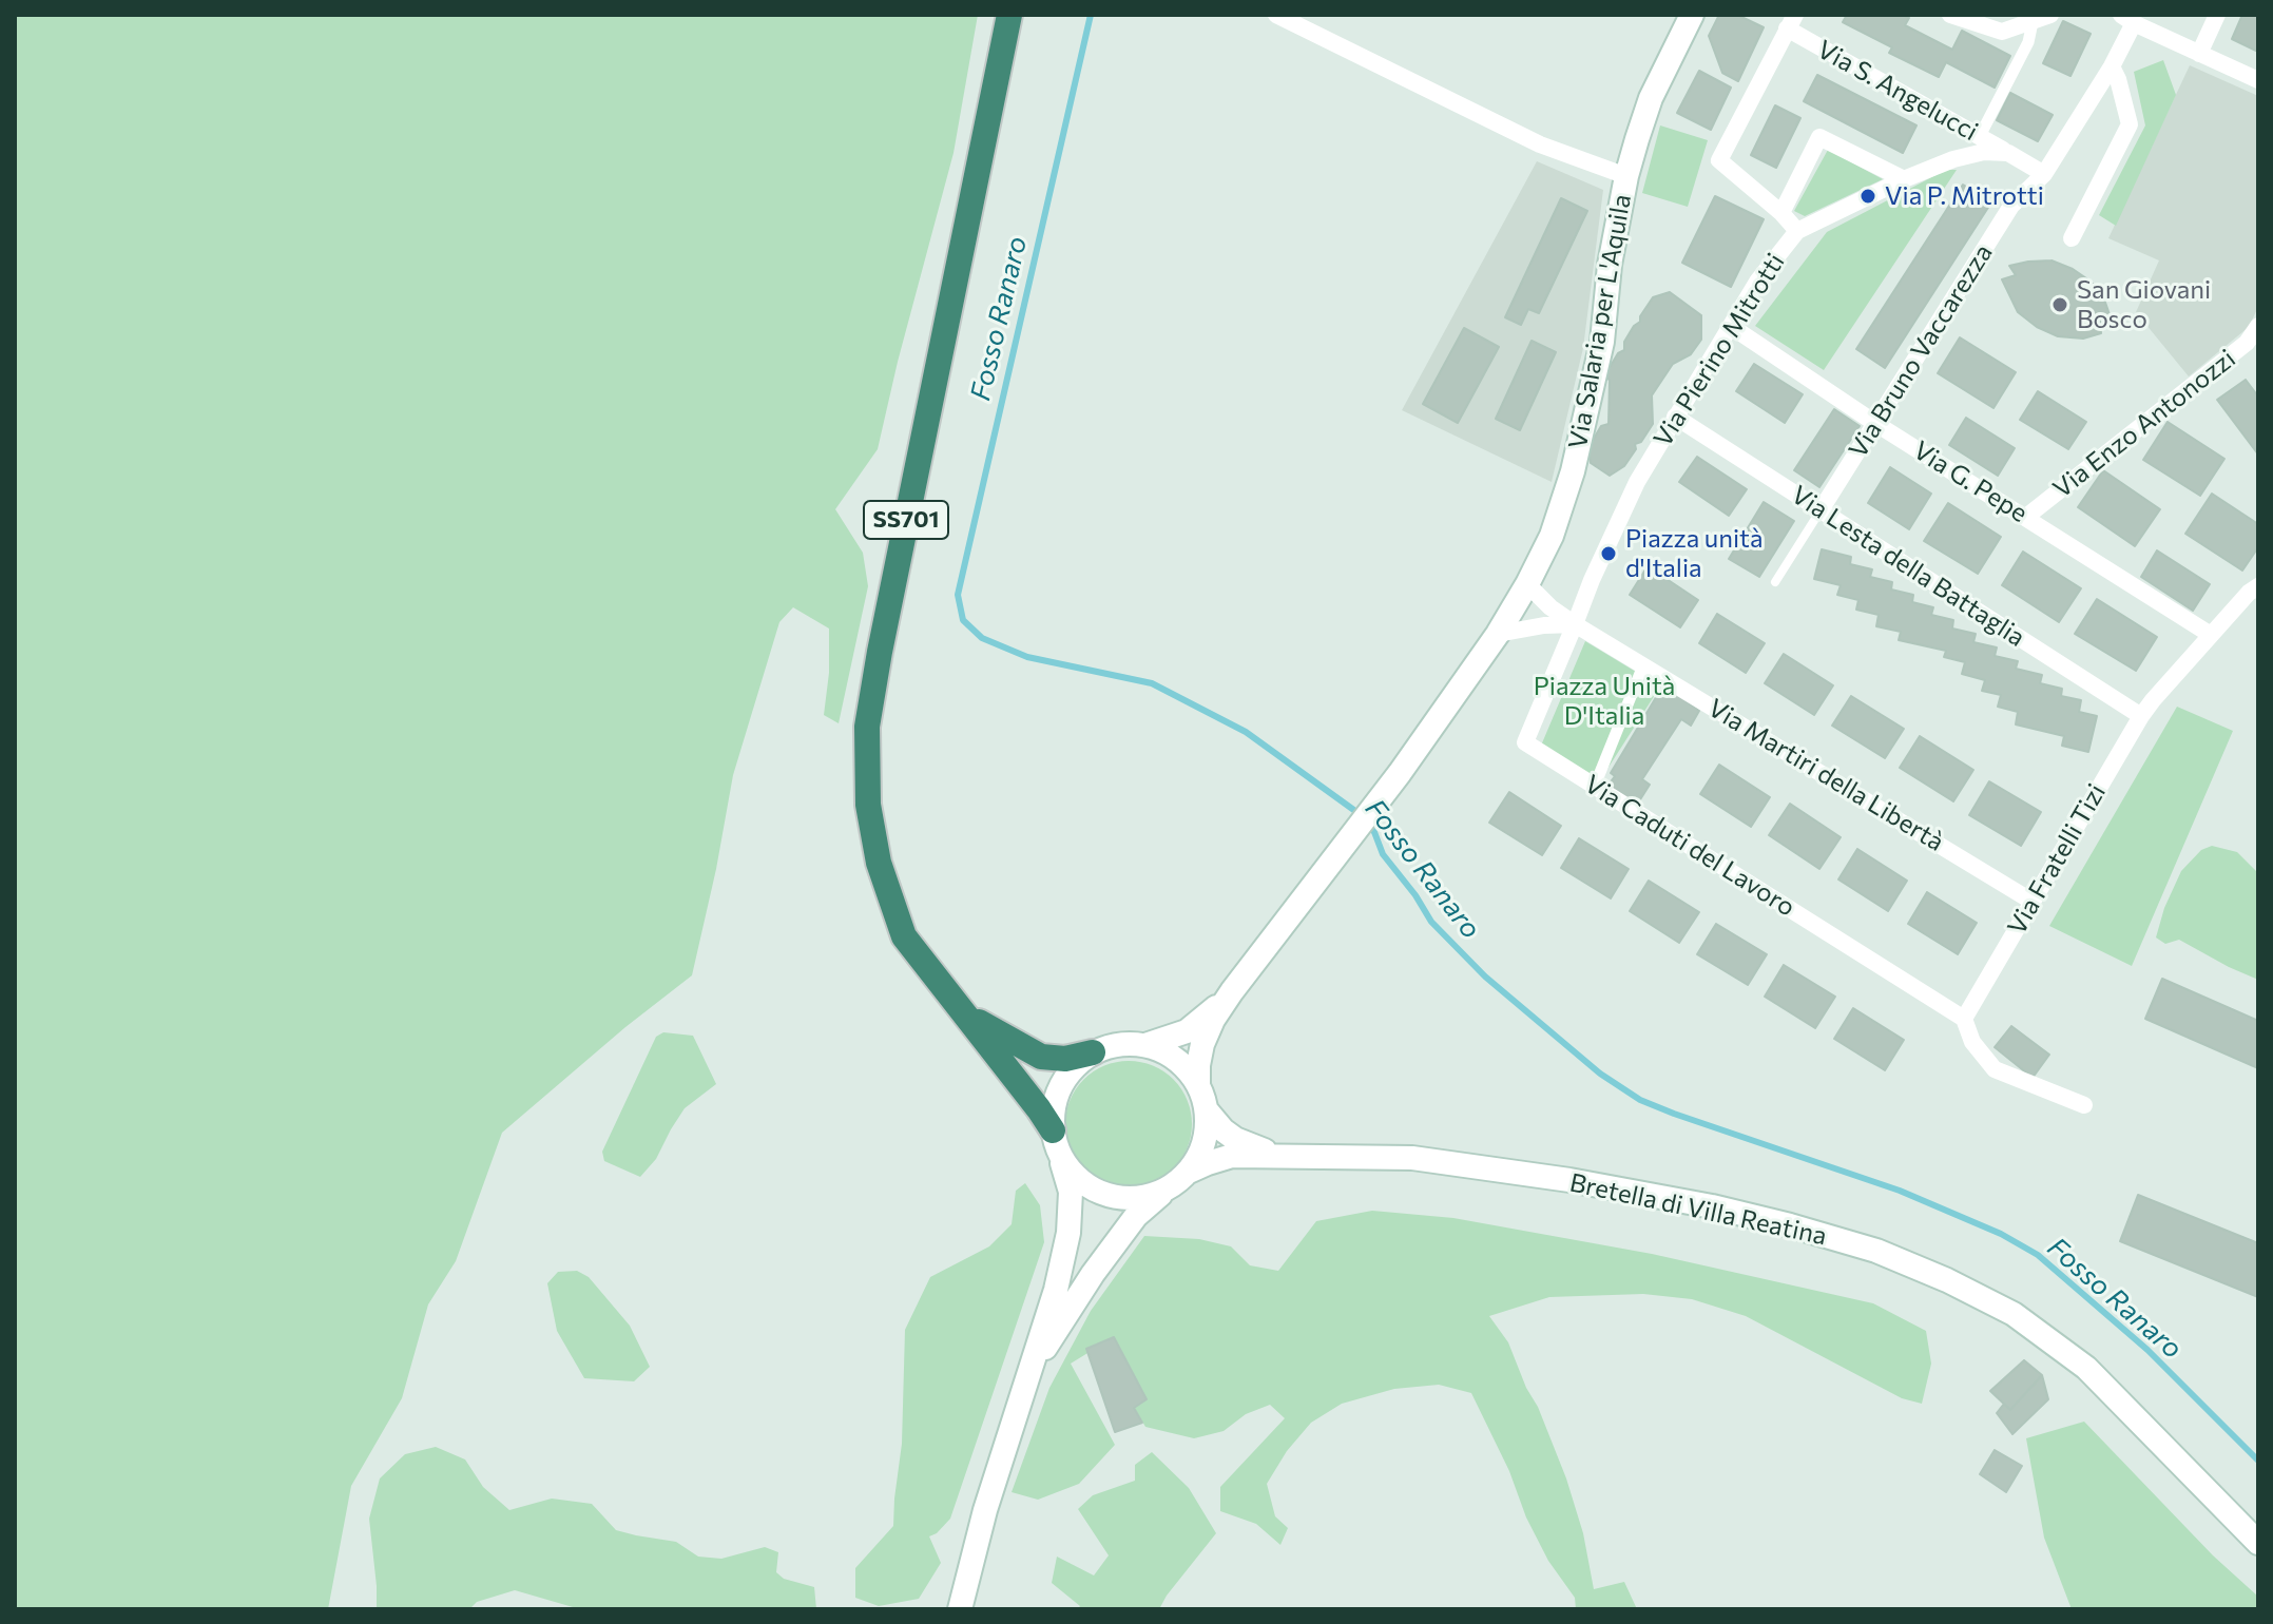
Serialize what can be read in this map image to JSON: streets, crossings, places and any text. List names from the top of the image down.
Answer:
{
  "streets": {
    "highway": ["SS701"],
    "main road": ["Via Salaria per L'Aquila", "Bretella di Villa Reatina"],
    "street": [
      "Via S. Angelucci",
      "Via Pierino Mitrotti",
      "Via Bruno Vaccarezza",
      "Via Enzo Antonozzi",
      "Via G. Pepe",
      "Via Lesta della Battaglia",
      "Via Martiri della Libertà",
      "Via Caduti del Lavoro",
      "Via Fratelli Tizi"
    ]
  },
  "crossings": [
    ["Via S. Angelucci", "Via Pierino Mitrotti"],
    ["Via Salaria per L'Aquila", "SS701"],
    ["Via Salaria per L'Aquila", "Bretella di Villa Reatina"],
    ["Via Pierino Mitrotti", "Via G. Pepe"],
    ["Via Pierino Mitrotti", "Via Lesta della Battaglia"],
    ["Via Pierino Mitrotti", "Via Martiri della Libertà"],
    ["Via Pierino Mitrotti", "Via Caduti del Lavoro"],
    ["Via Bruno Vaccarezza", "Via G. Pepe"],
    ["Via Bruno Vaccarezza", "Via Lesta della Battaglia"],
    ["Via Enzo Antonozzi", "Via G. Pepe"],
    ["Via G. Pepe", "Via Fratelli Tizi"],
    ["SS701", "Bretella di Villa Reatina"],
    ["Via Lesta della Battaglia", "Via Fratelli Tizi"],
    ["Via Martiri della Libertà", "Via Caduti del Lavoro"],
    ["Via Martiri della Libertà", "Via Fratelli Tizi"],
    ["Via Caduti del Lavoro", "Via Fratelli Tizi"]
  ],
  "water": ["Fosso Ranaro"],
  "parks": ["Piazza Unità D'Italia"],
  "places": ["Via P. Mitrotti", "San Giovani Bosco", "Piazza unità d'Italia"]
}
